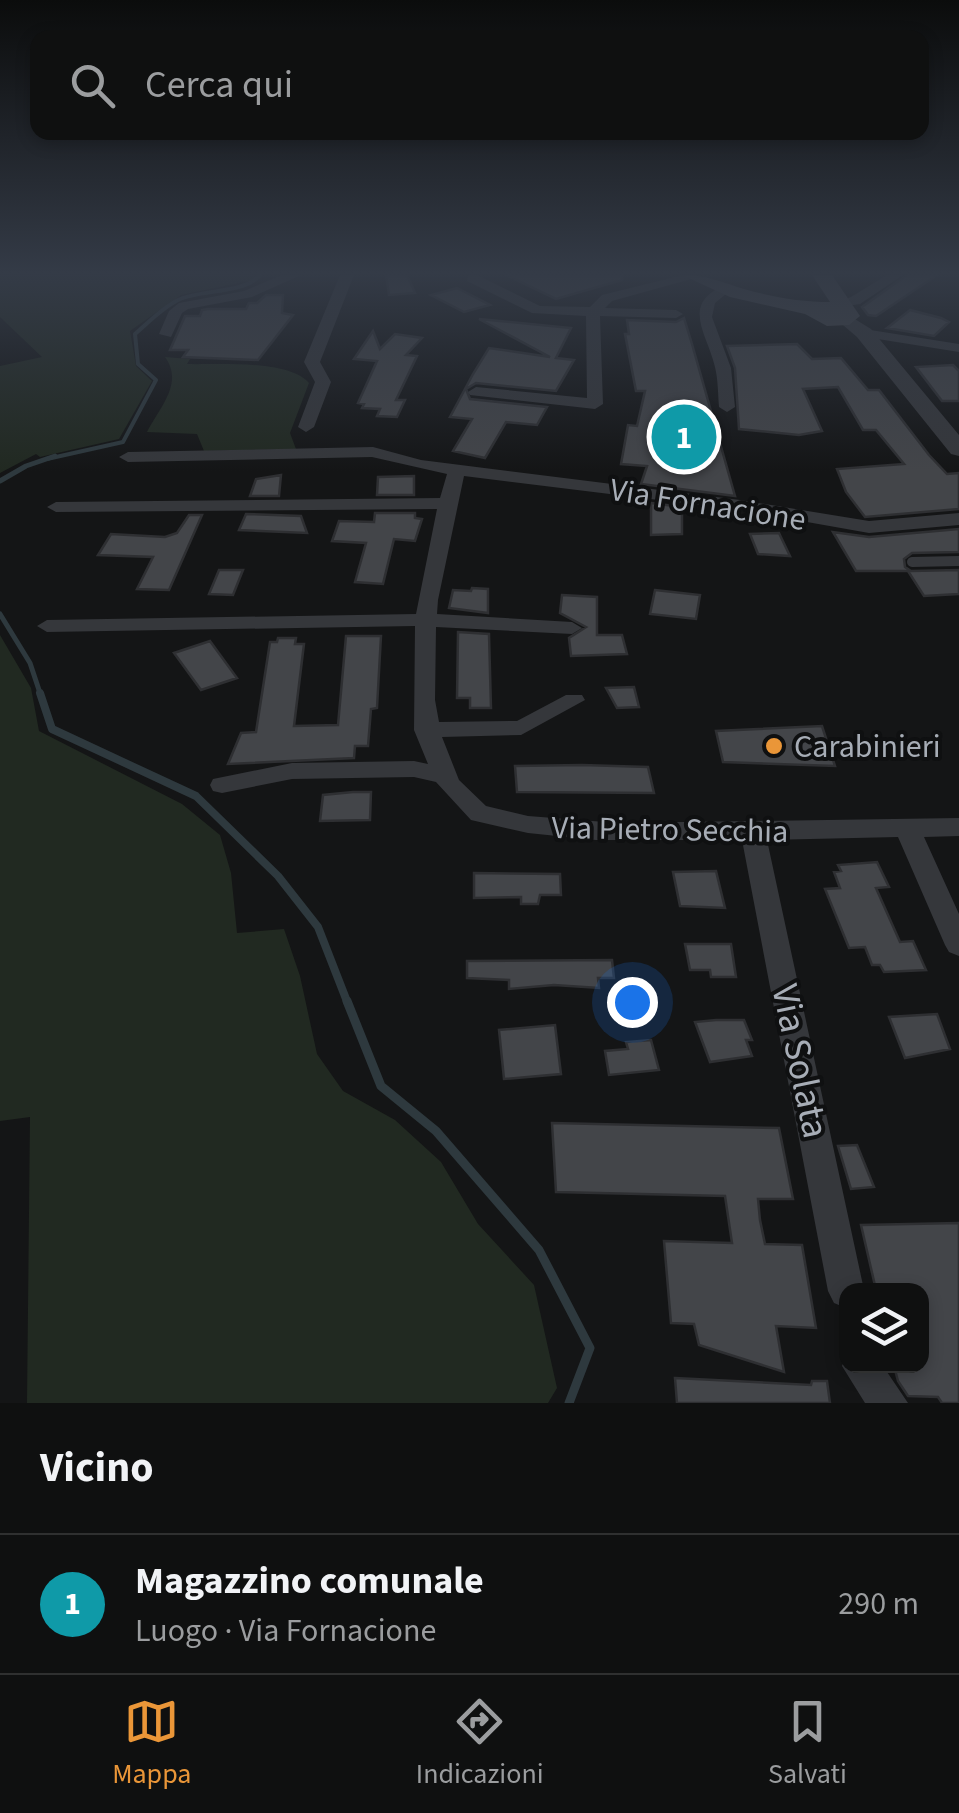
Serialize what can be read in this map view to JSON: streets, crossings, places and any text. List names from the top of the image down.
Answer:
{
  "streets": {
    "street": ["Via Fornacione", "Via Pietro Secchia", "Via Solata"]
  },
  "crossings": [
    ["Via Fornacione", "Via Pietro Secchia"],
    ["Via Pietro Secchia", "Via Solata"]
  ],
  "places": ["Carabinieri"],
  "page": {
    "search": "Cerca qui",
    "pins": "1",
    "heading": "Vicino",
    "list": [
      {
        "mark": "1",
        "name": "Magazzino comunale",
        "note": "Luogo · Via Fornacione",
        "value": "290 m"
      }
    ],
    "nav": ["Mappa", "Indicazioni", "Salvati"]
  }
}
